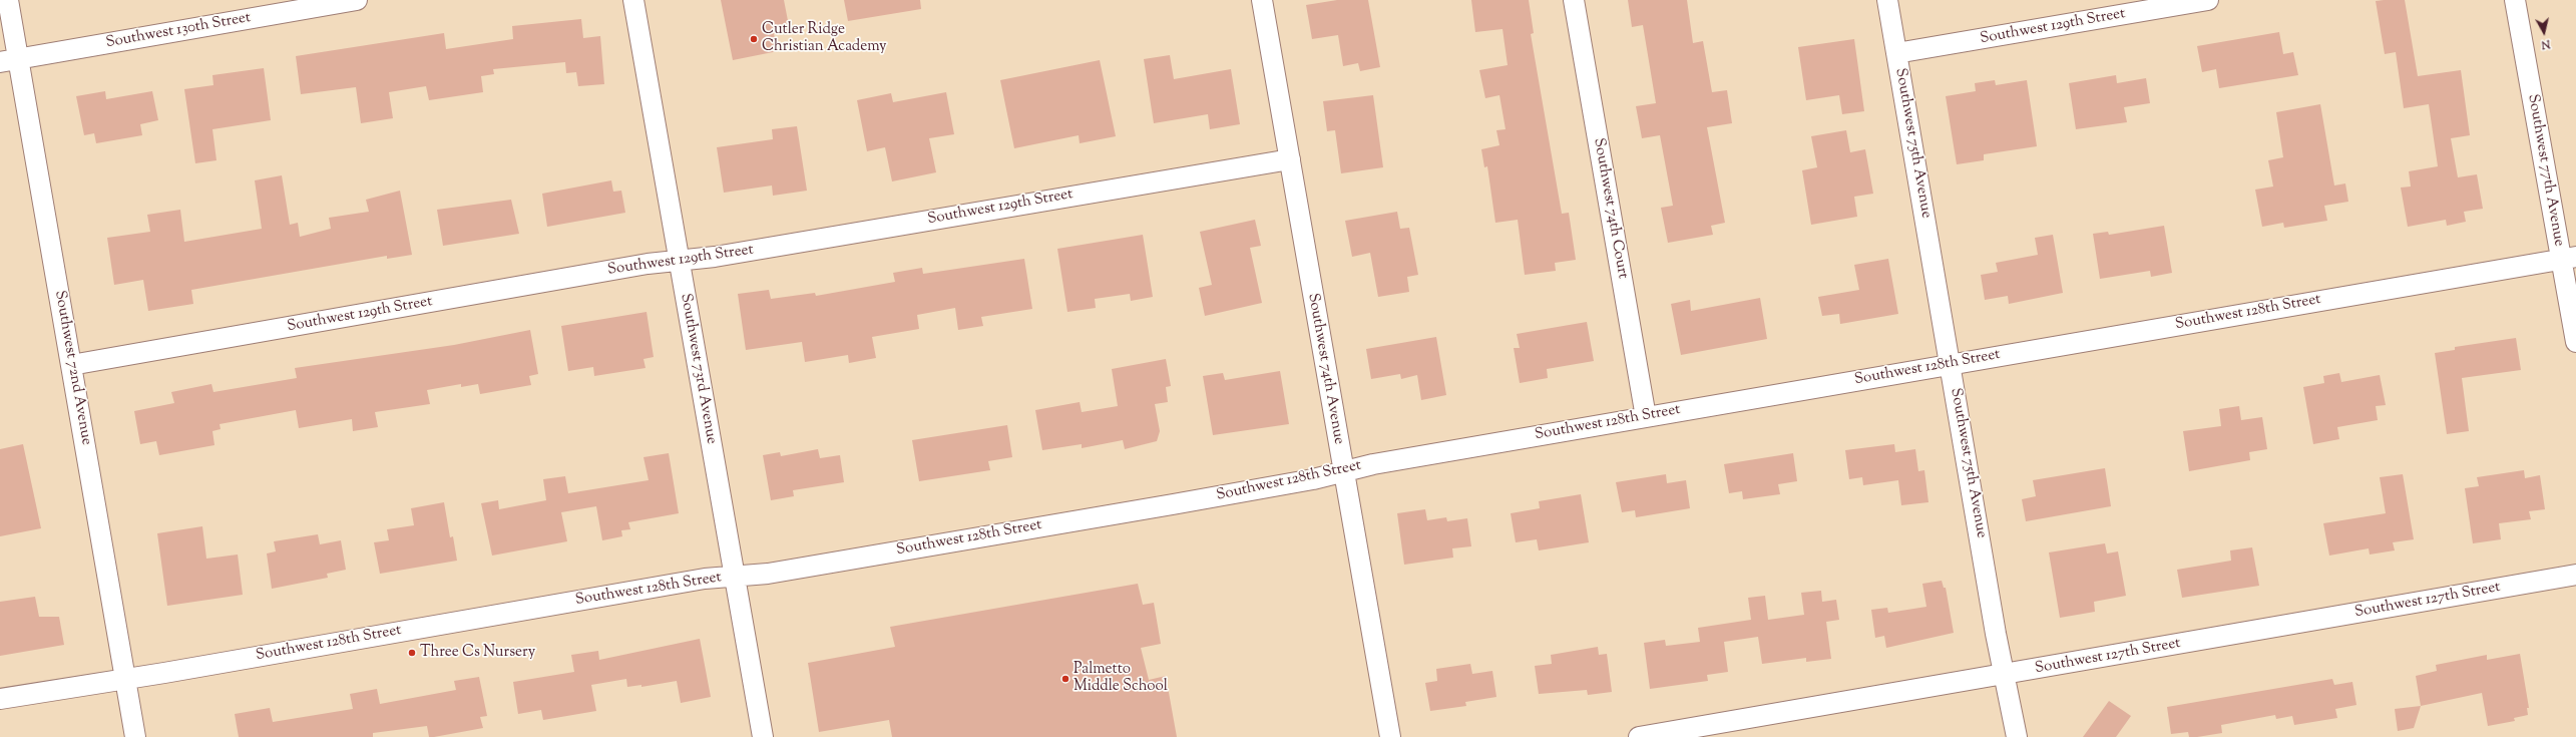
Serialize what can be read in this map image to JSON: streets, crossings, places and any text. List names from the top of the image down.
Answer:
{
  "streets": {
    "street": [
      "Southwest 129th Street",
      "Southwest 130th Street",
      "Southwest 75th Avenue",
      "Southwest 77th Avenue",
      "Southwest 74th Court",
      "Southwest 128th Street",
      "Southwest 72nd Avenue",
      "Southwest 73rd Avenue",
      "Southwest 74th Avenue",
      "Southwest 127th Street"
    ]
  },
  "crossings": [
    ["Southwest 129th Street", "Southwest 75th Avenue"],
    ["Southwest 129th Street", "Southwest 72nd Avenue"],
    ["Southwest 129th Street", "Southwest 73rd Avenue"],
    ["Southwest 129th Street", "Southwest 74th Avenue"],
    ["Southwest 130th Street", "Southwest 72nd Avenue"],
    ["Southwest 75th Avenue", "Southwest 128th Street"],
    ["Southwest 75th Avenue", "Southwest 127th Street"],
    ["Southwest 77th Avenue", "Southwest 128th Street"],
    ["Southwest 74th Court", "Southwest 128th Street"],
    ["Southwest 128th Street", "Southwest 72nd Avenue"],
    ["Southwest 128th Street", "Southwest 73rd Avenue"],
    ["Southwest 128th Street", "Southwest 74th Avenue"]
  ],
  "places": ["Cutler Ridge Christian Academy", "Three Cs Nursery", "Palmetto Middle School"],
  "north": "bottom"
}
